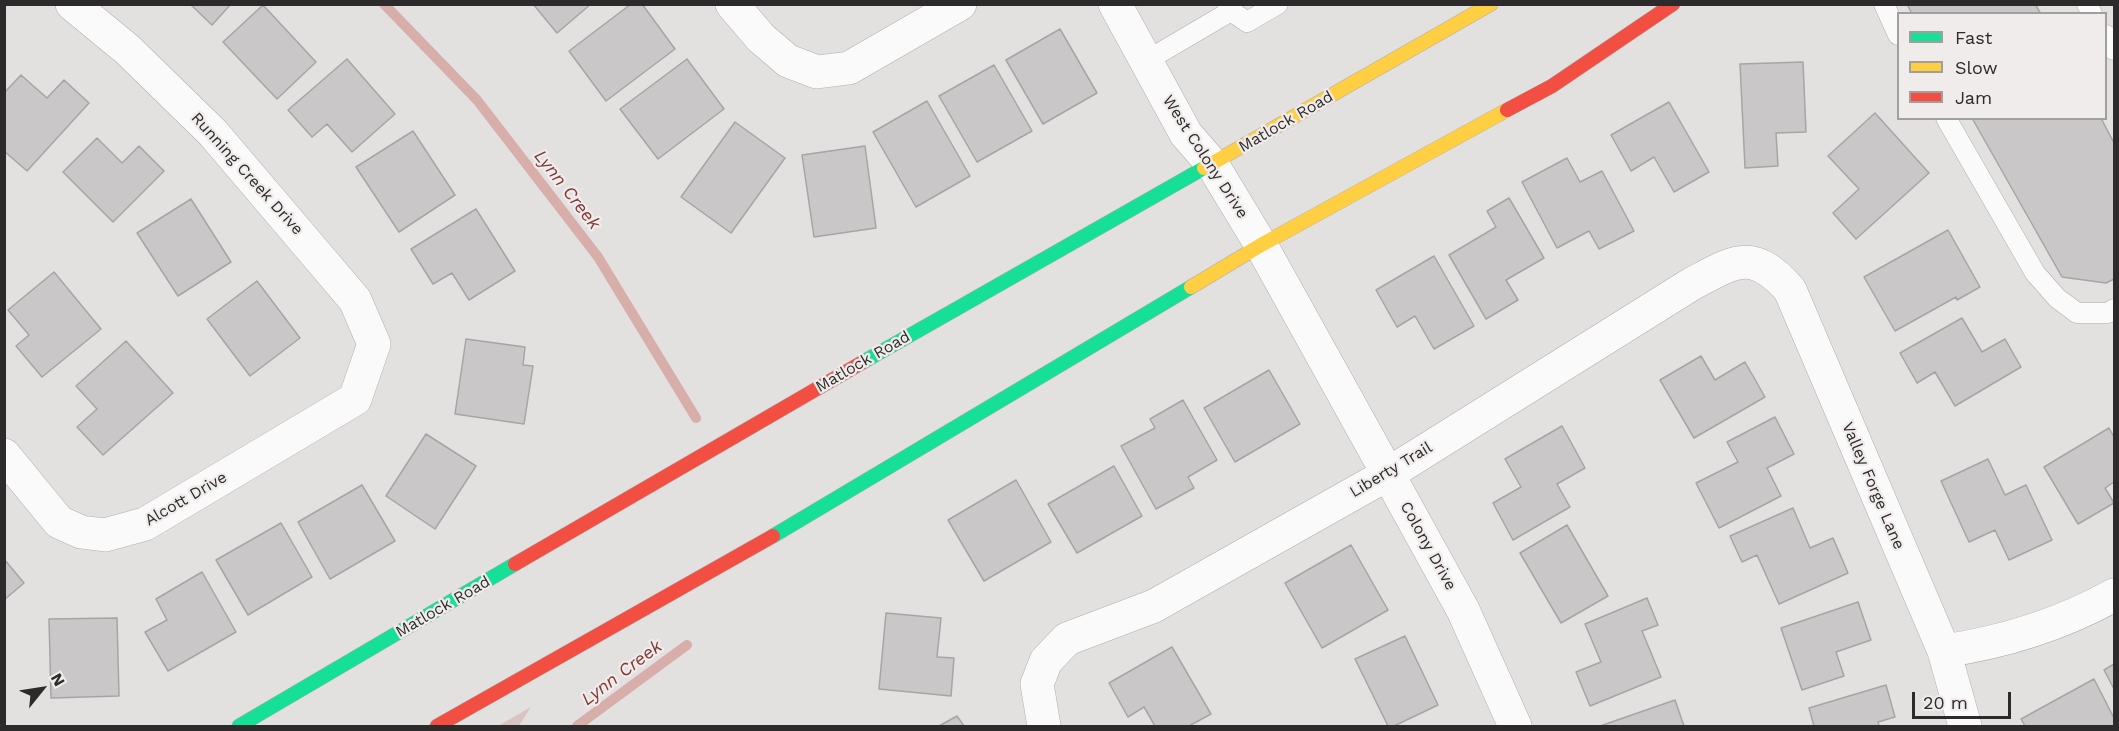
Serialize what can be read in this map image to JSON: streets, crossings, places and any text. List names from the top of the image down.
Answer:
{
  "streets": {
    "main road": ["Matlock Road"],
    "street": [
      "West Colony Drive",
      "Running Creek Drive",
      "Liberty Trail",
      "Valley Forge Lane",
      "Alcott Drive",
      "Colony Drive"
    ]
  },
  "crossings": [
    ["Matlock Road", "West Colony Drive"],
    ["West Colony Drive", "Colony Drive"],
    ["Running Creek Drive", "Alcott Drive"],
    ["Liberty Trail", "Valley Forge Lane"],
    ["Liberty Trail", "Colony Drive"]
  ],
  "water": ["Lynn Creek"],
  "legend": ["Fast", "Slow", "Jam"],
  "scale_bar": "20 m",
  "north": "top right"
}
